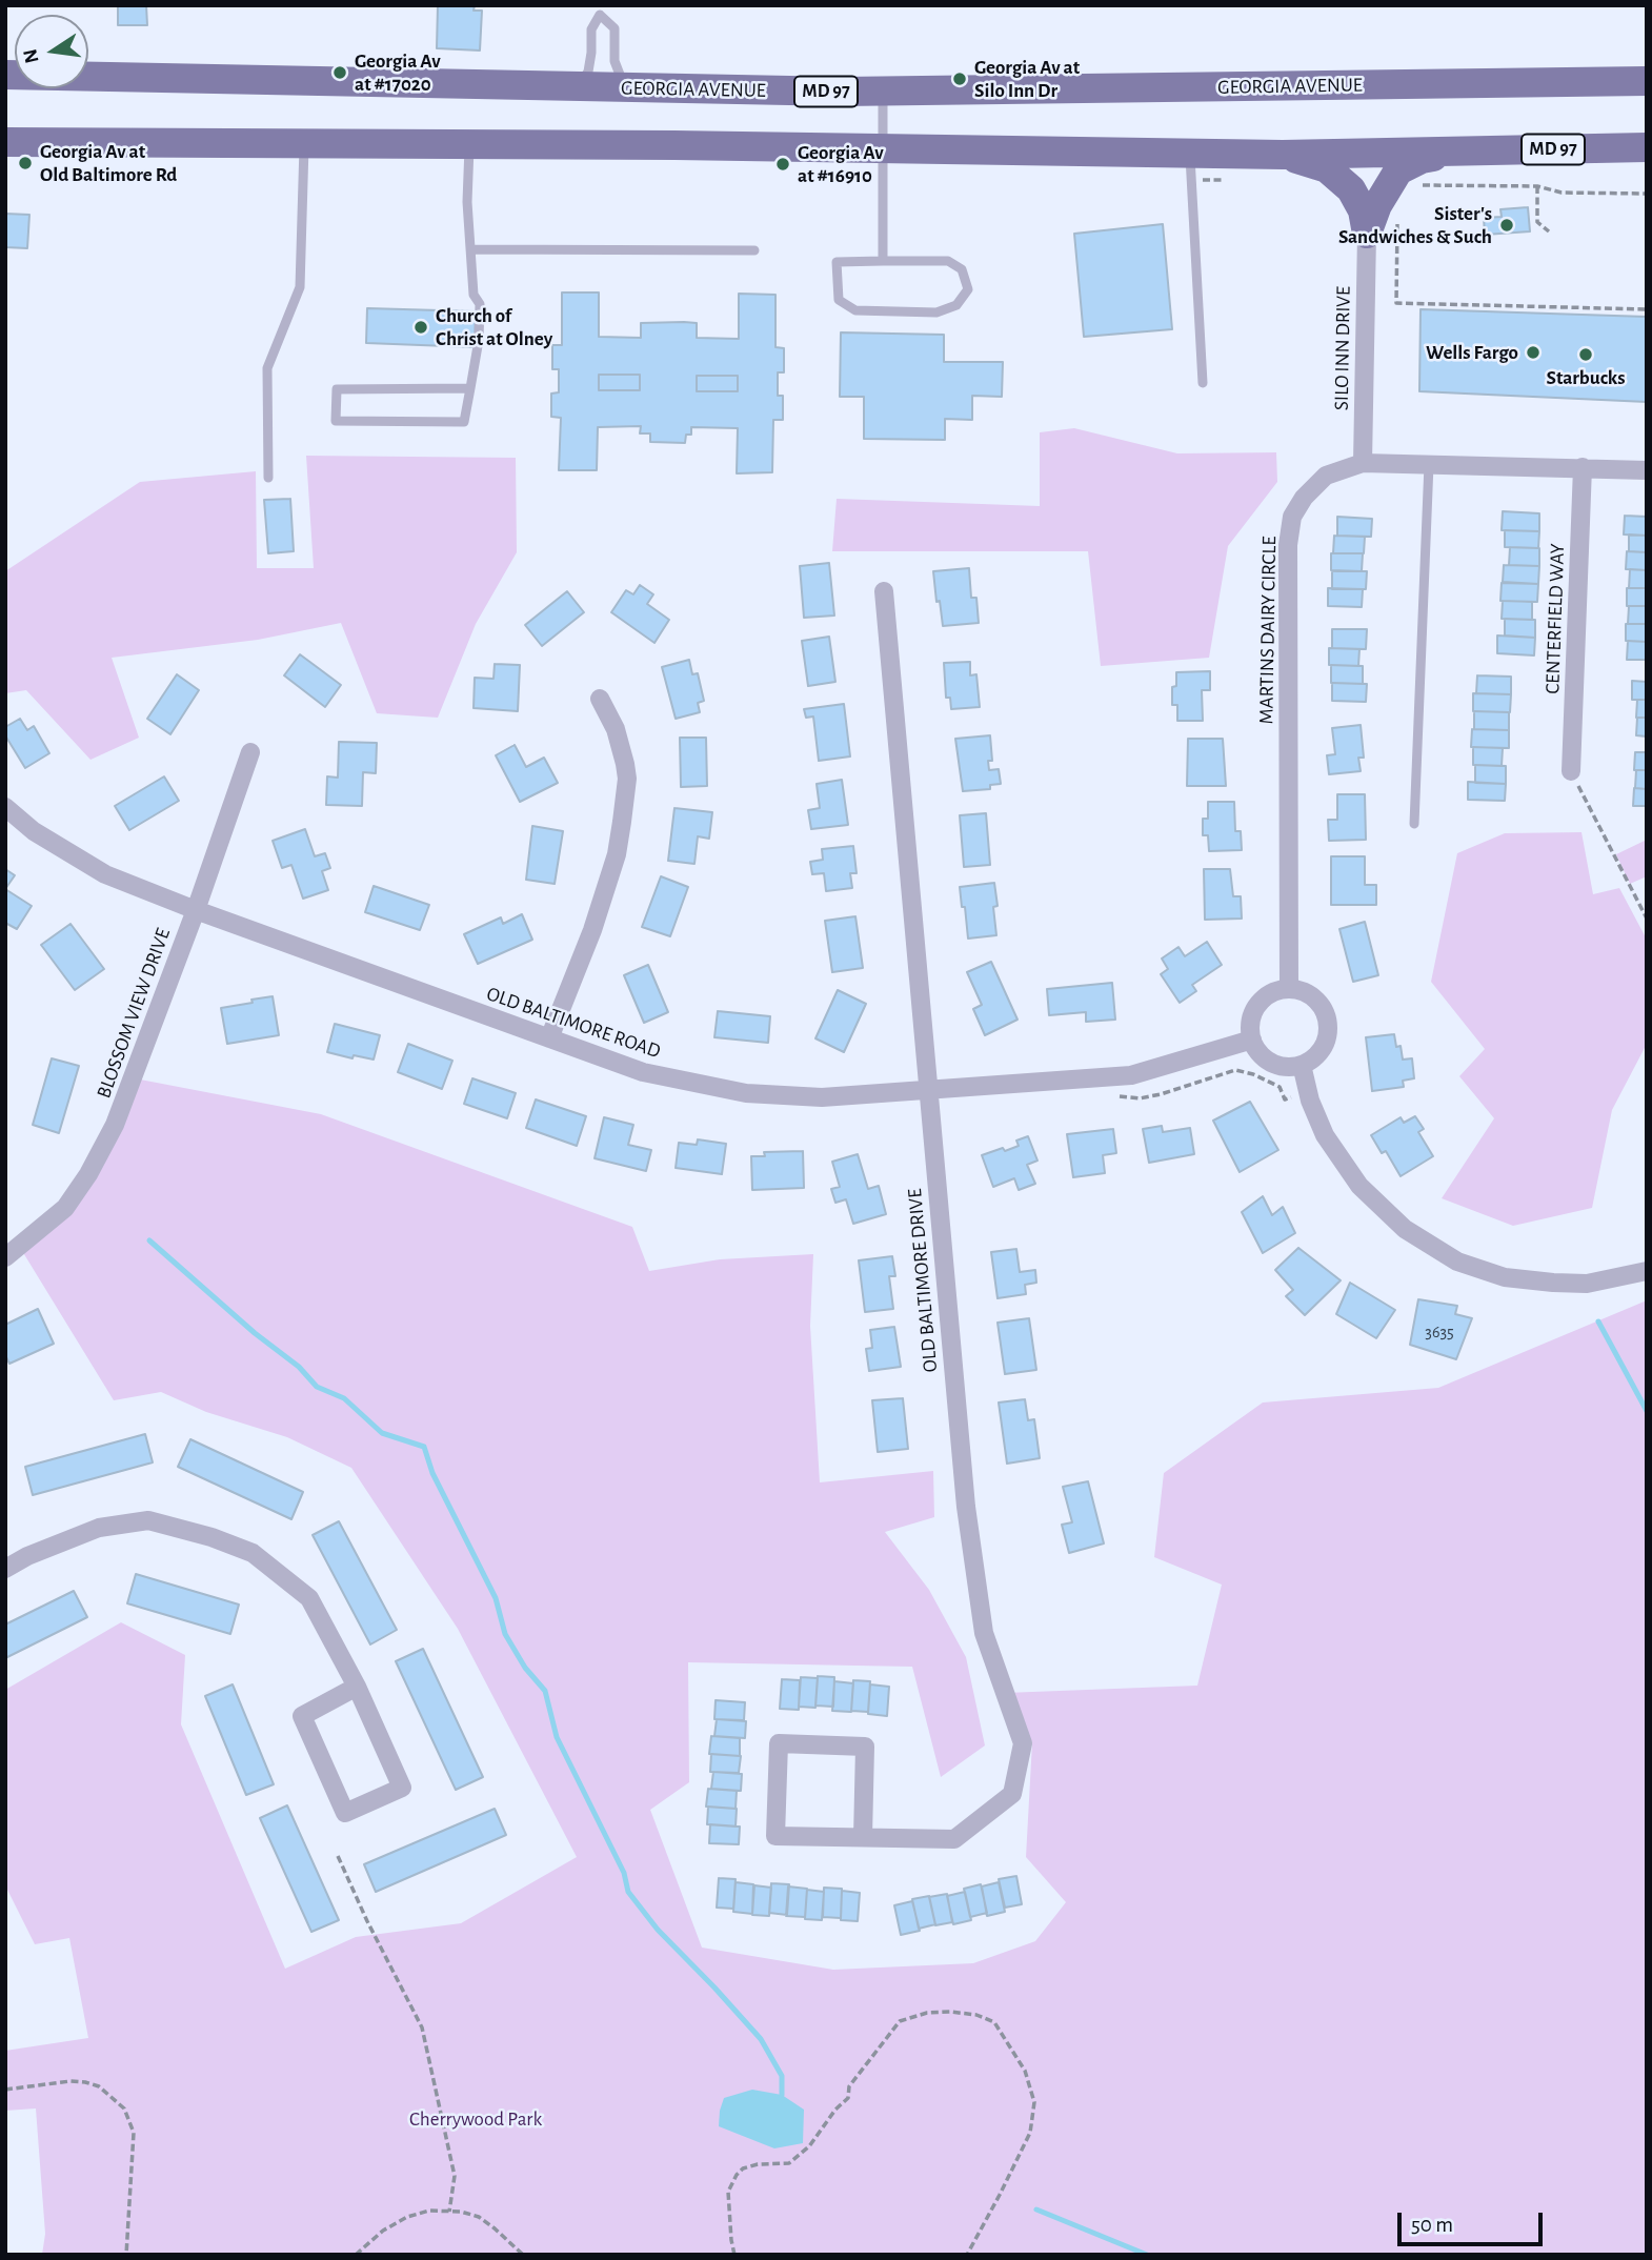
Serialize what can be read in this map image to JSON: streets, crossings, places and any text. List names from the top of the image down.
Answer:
{
  "streets": {
    "main road": ["GEORGIA AVENUE", "MD 97"],
    "street": [
      "SILO INN DRIVE",
      "CENTERFIELD WAY",
      "MARTINS DAIRY CIRCLE",
      "BLOSSOM VIEW DRIVE",
      "OLD BALTIMORE ROAD",
      "OLD BALTIMORE DRIVE"
    ]
  },
  "crossings": [
    ["SILO INN DRIVE", "MARTINS DAIRY CIRCLE"],
    ["CENTERFIELD WAY", "MARTINS DAIRY CIRCLE"],
    ["MARTINS DAIRY CIRCLE", "OLD BALTIMORE ROAD"],
    ["BLOSSOM VIEW DRIVE", "OLD BALTIMORE ROAD"],
    ["OLD BALTIMORE ROAD", "OLD BALTIMORE DRIVE"]
  ],
  "parks": ["Cherrywood Park"],
  "places": [
    "Georgia Av at #17020",
    "Georgia Av at Silo Inn Dr",
    "Georgia Av at Old Baltimore Rd",
    "Georgia Av at #16910",
    "Sister's Sandwiches & Such",
    "Church of Christ at Olney",
    "Wells Fargo",
    "Starbucks"
  ],
  "house_numbers": ["3635"],
  "scale_bar": "50 m",
  "north": "left"
}
